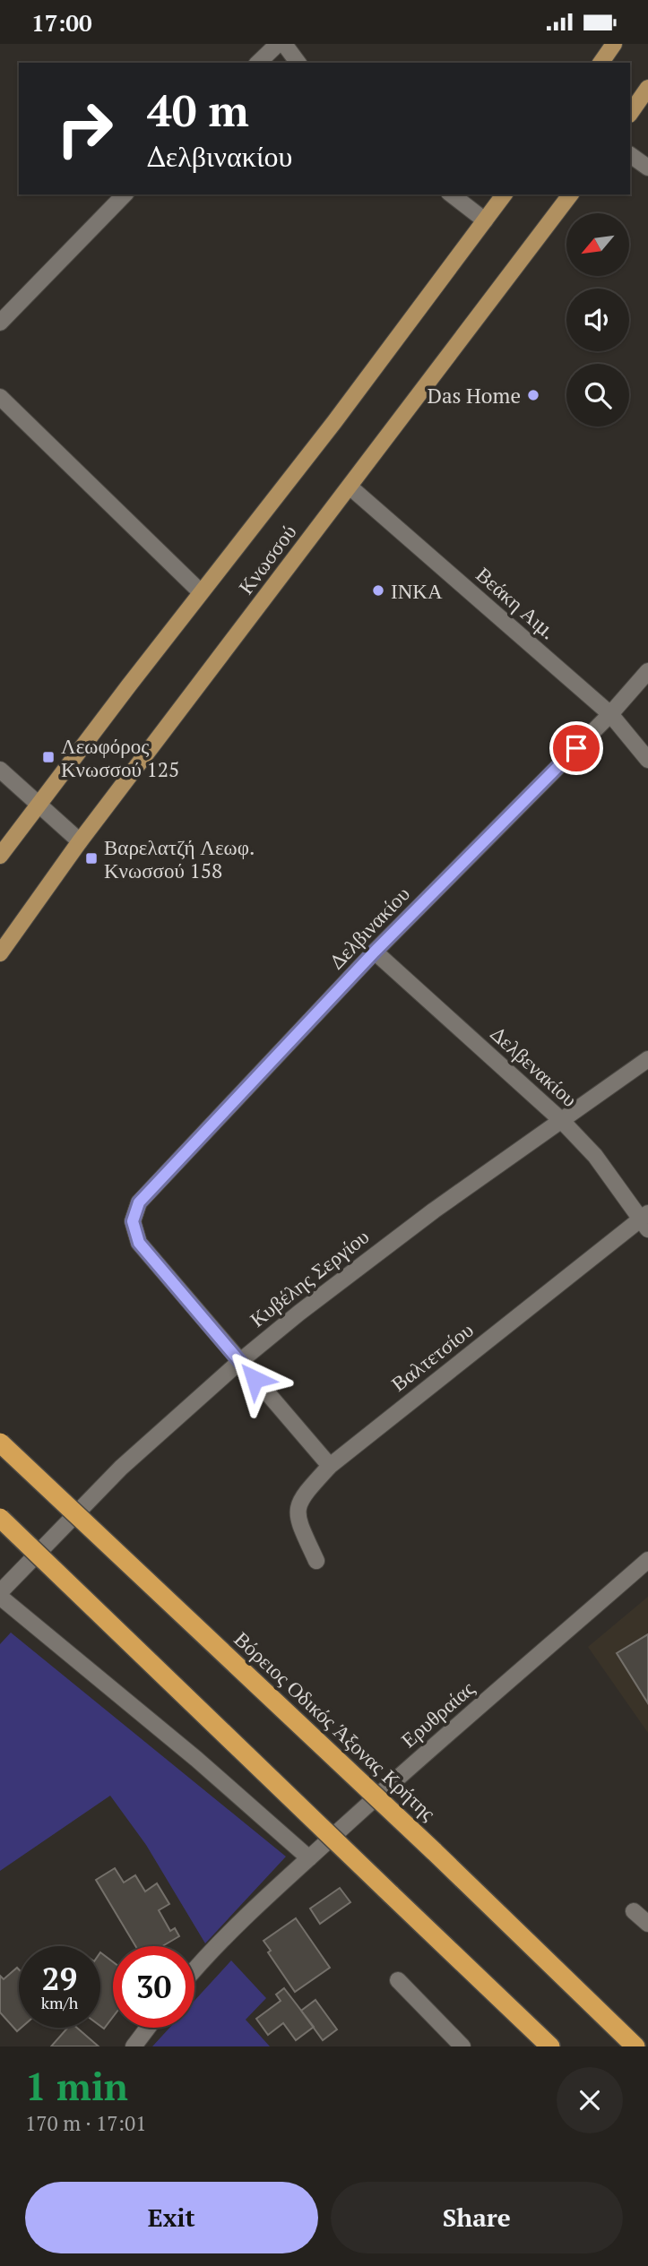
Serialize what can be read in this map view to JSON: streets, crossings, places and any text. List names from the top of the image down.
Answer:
{
  "streets": {
    "highway": ["Βόρειος Οδικός Άξονας Κρήτης"],
    "main road": ["Κνωσσού"],
    "street": [
      "Βεάκη Αιμ.",
      "Δελβινακίου",
      "Δελβενακίου",
      "Κυβέλης Σεργίου",
      "Βαλτετσίου",
      "Ερυθραίας"
    ]
  },
  "crossings": [
    ["Κνωσσού", "Βεάκη Αιμ."],
    ["Βεάκη Αιμ.", "Δελβινακίου"],
    ["Δελβινακίου", "Δελβενακίου"],
    ["Δελβινακίου", "Κυβέλης Σεργίου"],
    ["Δελβενακίου", "Κυβέλης Σεργίου"],
    ["Δελβενακίου", "Βαλτετσίου"]
  ],
  "places": {
    "other": ["Das Home", "ΙΝΚΑ"],
    "transit": ["Λεωφόρος Κνωσσού 125", "Βαρελατζή Λεωφ. Κνωσσού 158"]
  },
  "north": "bottom left",
  "page": {
    "status": "17:00",
    "turn": ["40 m", "Δελβινακίου"],
    "speed": "29 km/h",
    "limit": "30",
    "heading": ["1 min", "170 m · 17:01"],
    "buttons": ["Exit", "Share"]
  }
}
